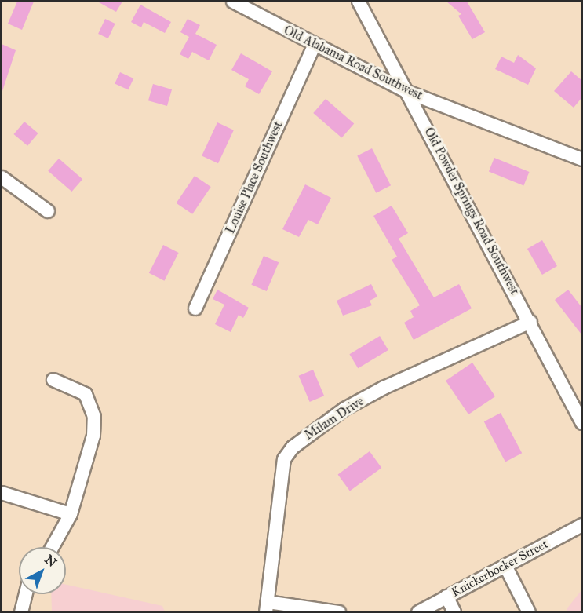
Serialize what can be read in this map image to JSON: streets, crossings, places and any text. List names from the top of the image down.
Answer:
{
  "streets": {
    "street": [
      "Old Alabama Road Southwest",
      "Louise Place Southwest",
      "Old Powder Springs Road Southwest",
      "Milam Drive",
      "Knickerbocker Street"
    ]
  },
  "crossings": [
    ["Old Alabama Road Southwest", "Louise Place Southwest"],
    ["Old Alabama Road Southwest", "Old Powder Springs Road Southwest"],
    ["Old Powder Springs Road Southwest", "Milam Drive"]
  ],
  "north": "top right"
}
